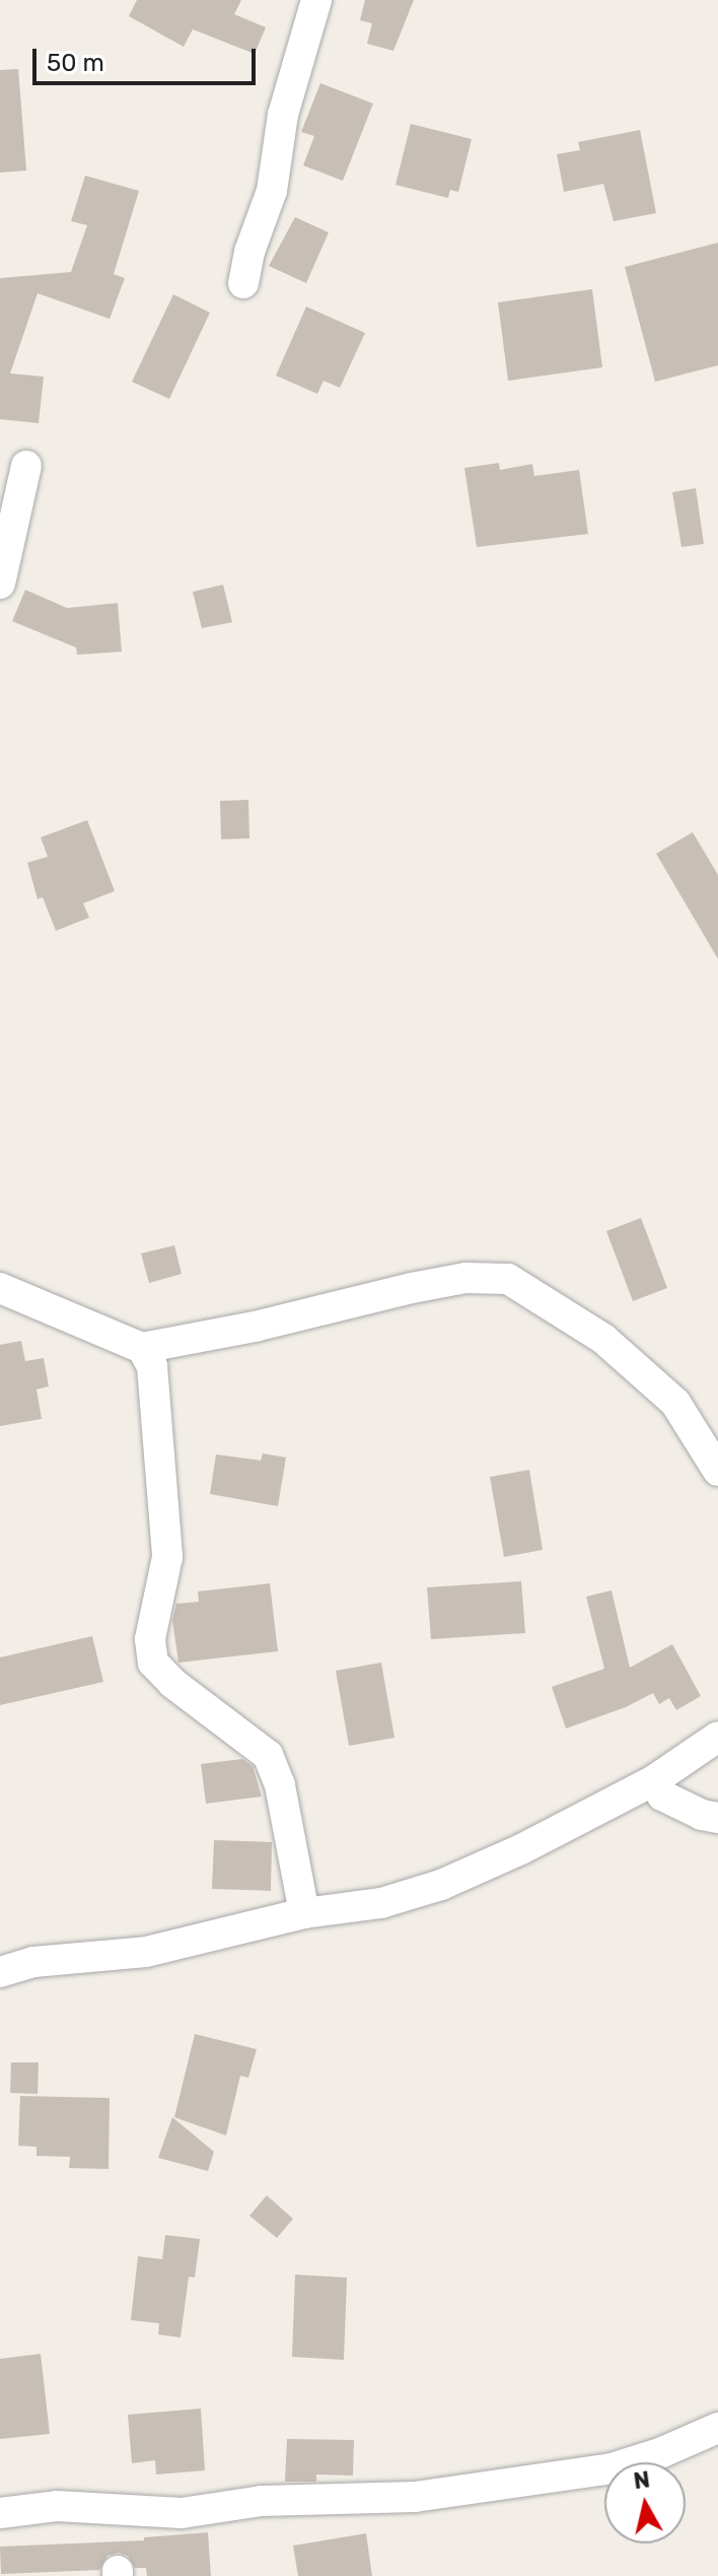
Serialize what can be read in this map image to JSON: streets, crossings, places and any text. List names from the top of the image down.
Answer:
{
  "scale_bar": "50 m",
  "north": "top"
}
